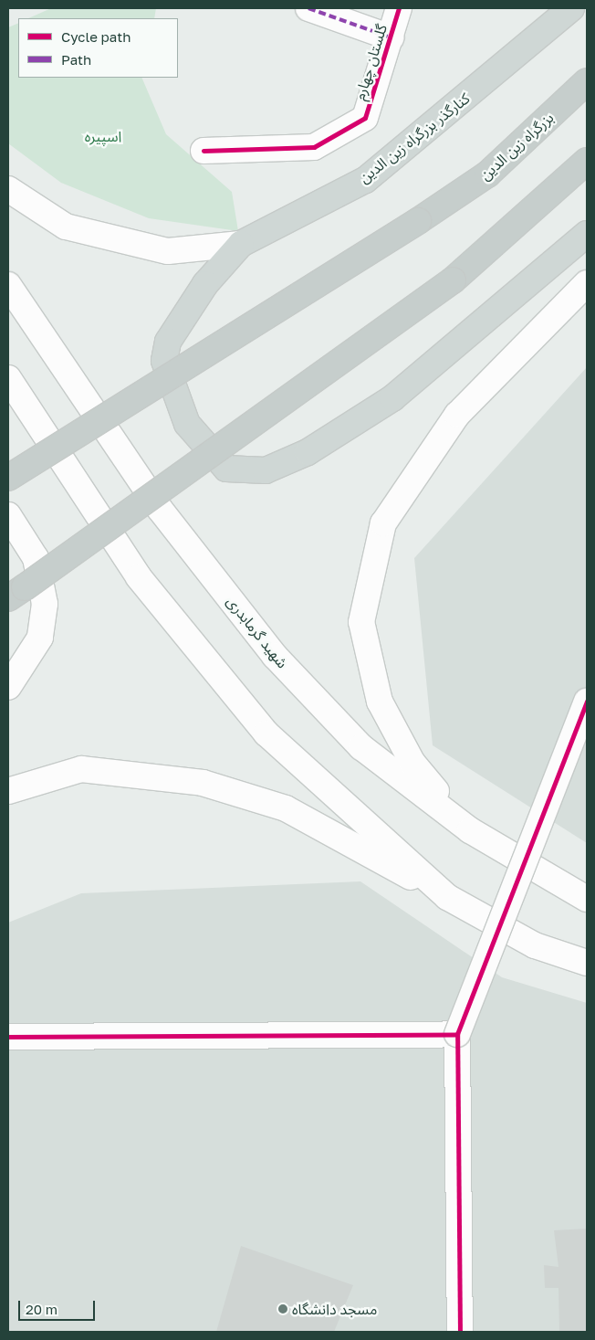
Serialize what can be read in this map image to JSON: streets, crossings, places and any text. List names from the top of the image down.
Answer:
{
  "streets": {
    "highway": ["بزرگراه زین الدین"],
    "main road": ["گلستان چهارم", "کنارگذر بزرگراه زین الدین", "شهید گرمابدری"]
  },
  "parks": ["اسپیره"],
  "places": ["مسجد دانشگاه"],
  "legend": ["Cycle path", "Path"],
  "scale_bar": "20 m"
}
